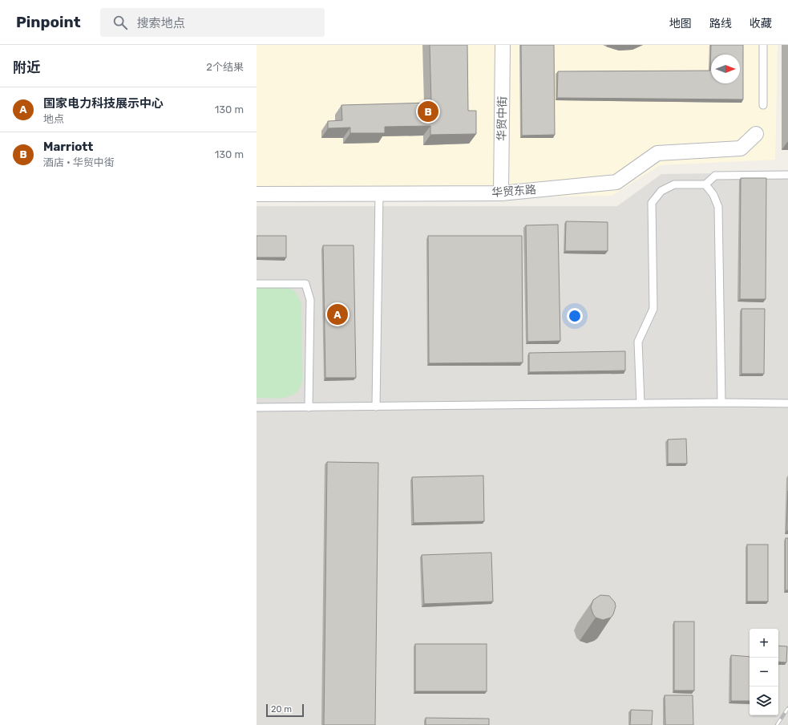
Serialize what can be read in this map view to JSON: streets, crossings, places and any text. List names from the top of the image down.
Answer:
{
  "streets": {
    "street": ["华贸中街", "华贸东路"]
  },
  "crossings": [
    ["华贸中街", "华贸东路"]
  ],
  "scale_bar": "20 m",
  "north": "right",
  "page": {
    "header": "Pinpoint",
    "search": "搜索地点",
    "nav": ["地图", "路线", "收藏"],
    "heading": ["附近", "2个结果"],
    "list": [
      {
        "mark": "A",
        "name": "国家电力科技展示中心",
        "note": "地点",
        "value": "130 m"
      },
      {
        "mark": "B",
        "name": "Marriott",
        "note": "酒店 · 华贸中街",
        "value": "130 m"
      }
    ],
    "pins": ["B", "A"],
    "map_buttons": ["+", "−"],
    "scale": "20 m"
  }
}
